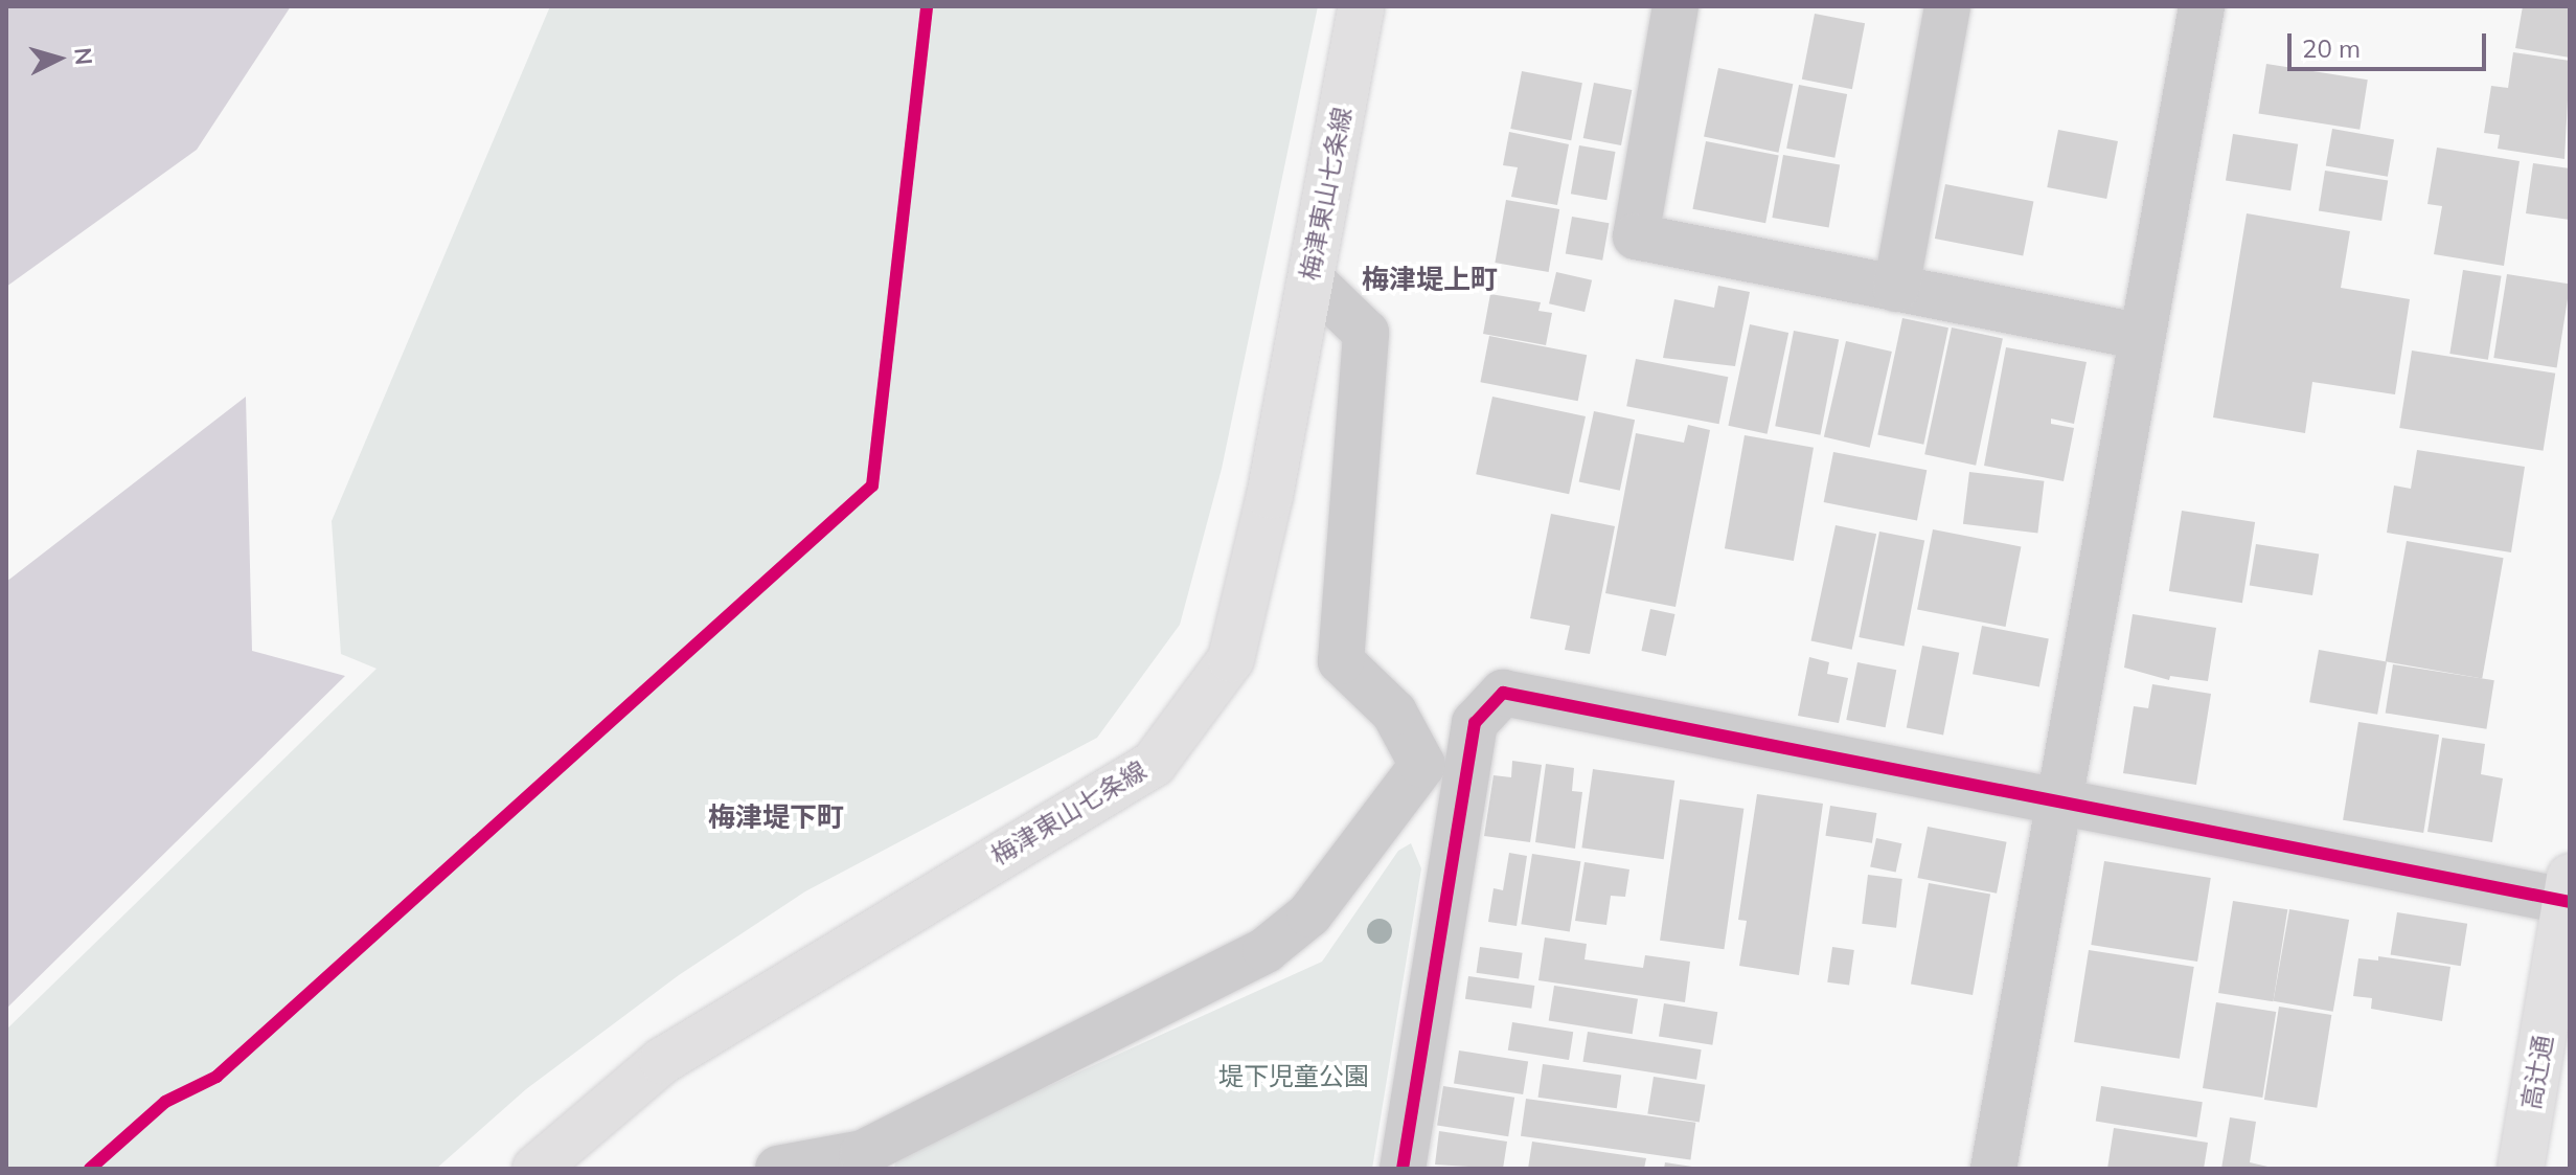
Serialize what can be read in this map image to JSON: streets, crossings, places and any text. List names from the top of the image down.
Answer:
{
  "streets": {
    "main road": ["梅津東山七条線", "高辻通"]
  },
  "districts": ["梅津堤上町", "梅津堤下町"],
  "parks": ["堤下児童公園"],
  "scale_bar": "20 m",
  "north": "right"
}
